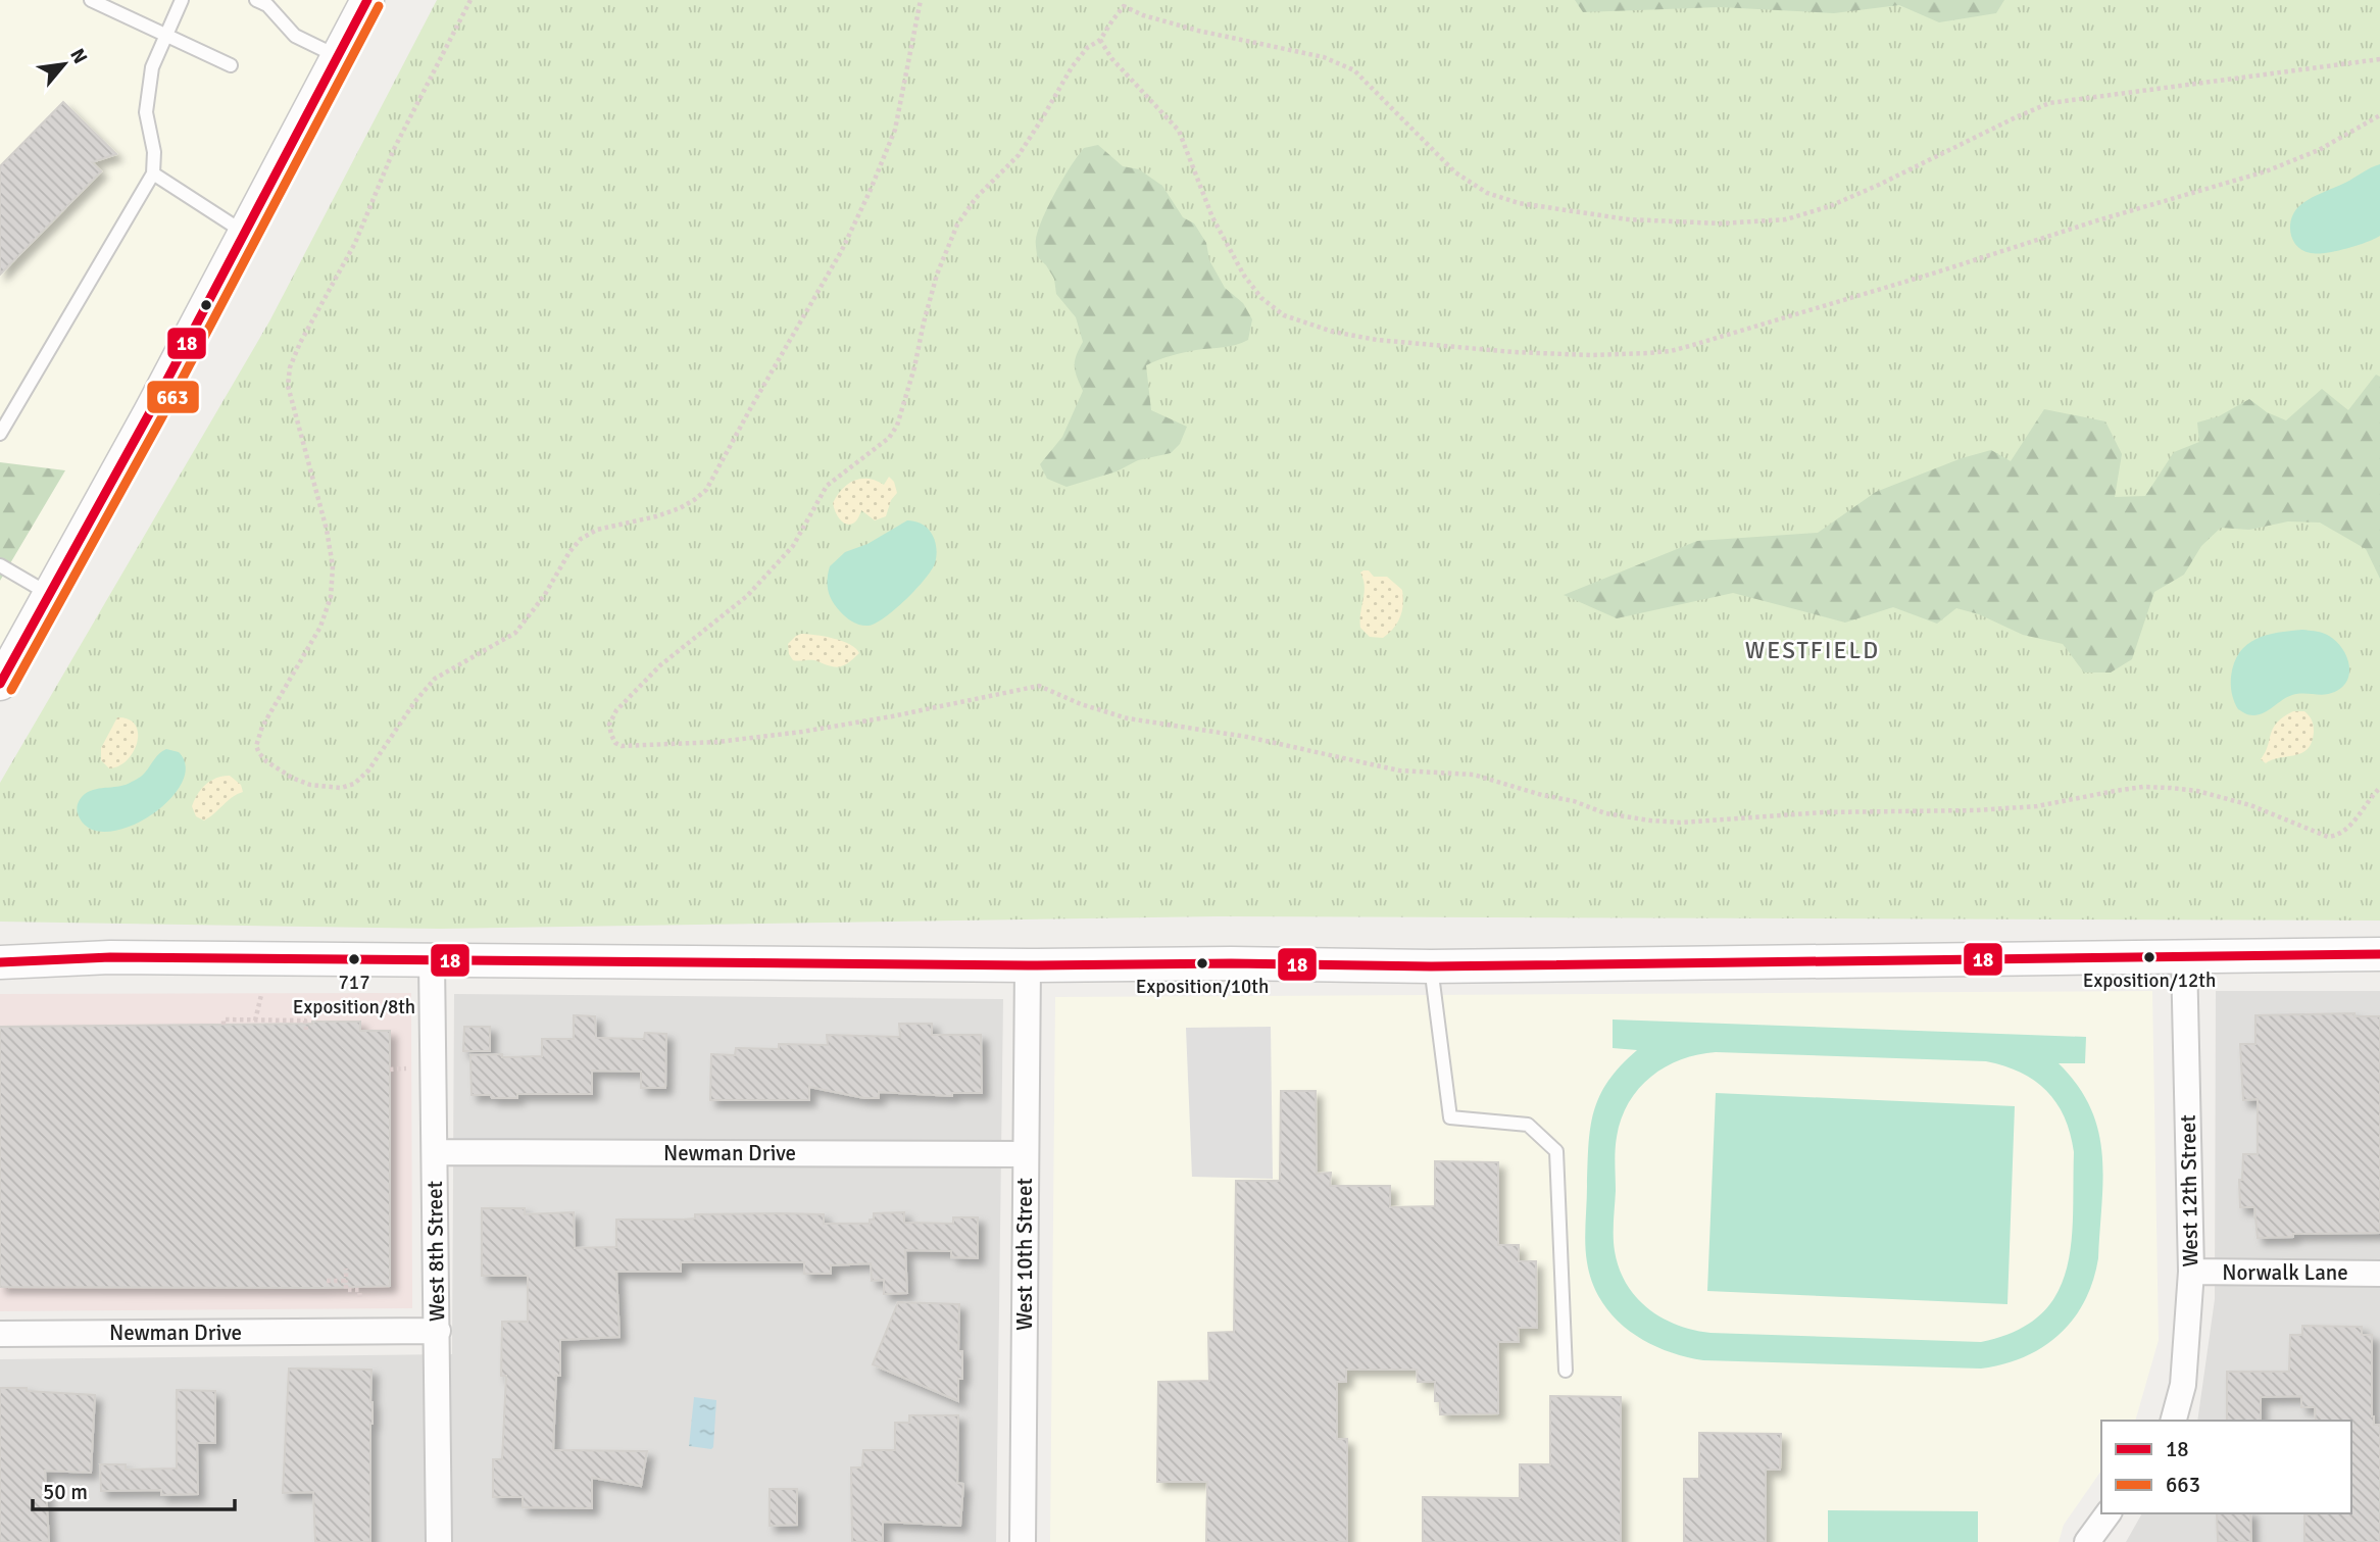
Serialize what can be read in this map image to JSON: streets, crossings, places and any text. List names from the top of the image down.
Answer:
{
  "streets": {
    "street": [
      "Newman Drive",
      "West 12th Street",
      "West 8th Street",
      "West 10th Street",
      "Norwalk Lane"
    ]
  },
  "crossings": [
    ["Newman Drive", "West 8th Street"],
    ["Newman Drive", "West 10th Street"],
    ["West 12th Street", "Norwalk Lane"]
  ],
  "districts": ["WESTFIELD"],
  "places": ["Exposition/12th", "717 Exposition/8th", "Exposition/10th"],
  "lines": ["transit line 18", "transit line 663"],
  "legend": ["18", "663"],
  "scale_bar": "50 m",
  "north": "top right"
}
